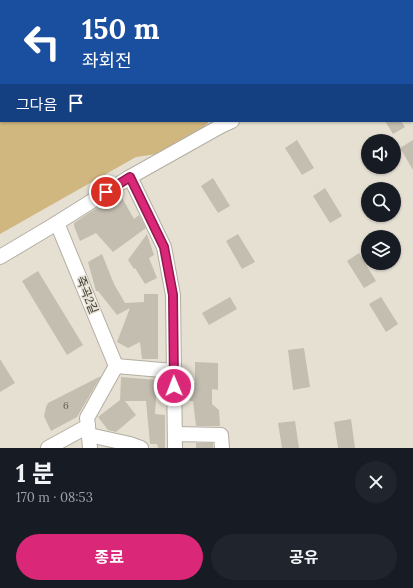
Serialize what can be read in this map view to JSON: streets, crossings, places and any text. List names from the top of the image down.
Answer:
{
  "streets": {
    "street": ["죽곡2길"]
  },
  "house_numbers": ["6"],
  "page": {
    "turn": ["150 m", "좌회전"],
    "then": "그다음",
    "heading": ["1 분", "170 m · 08:53"],
    "buttons": ["종료", "공유"]
  }
}
